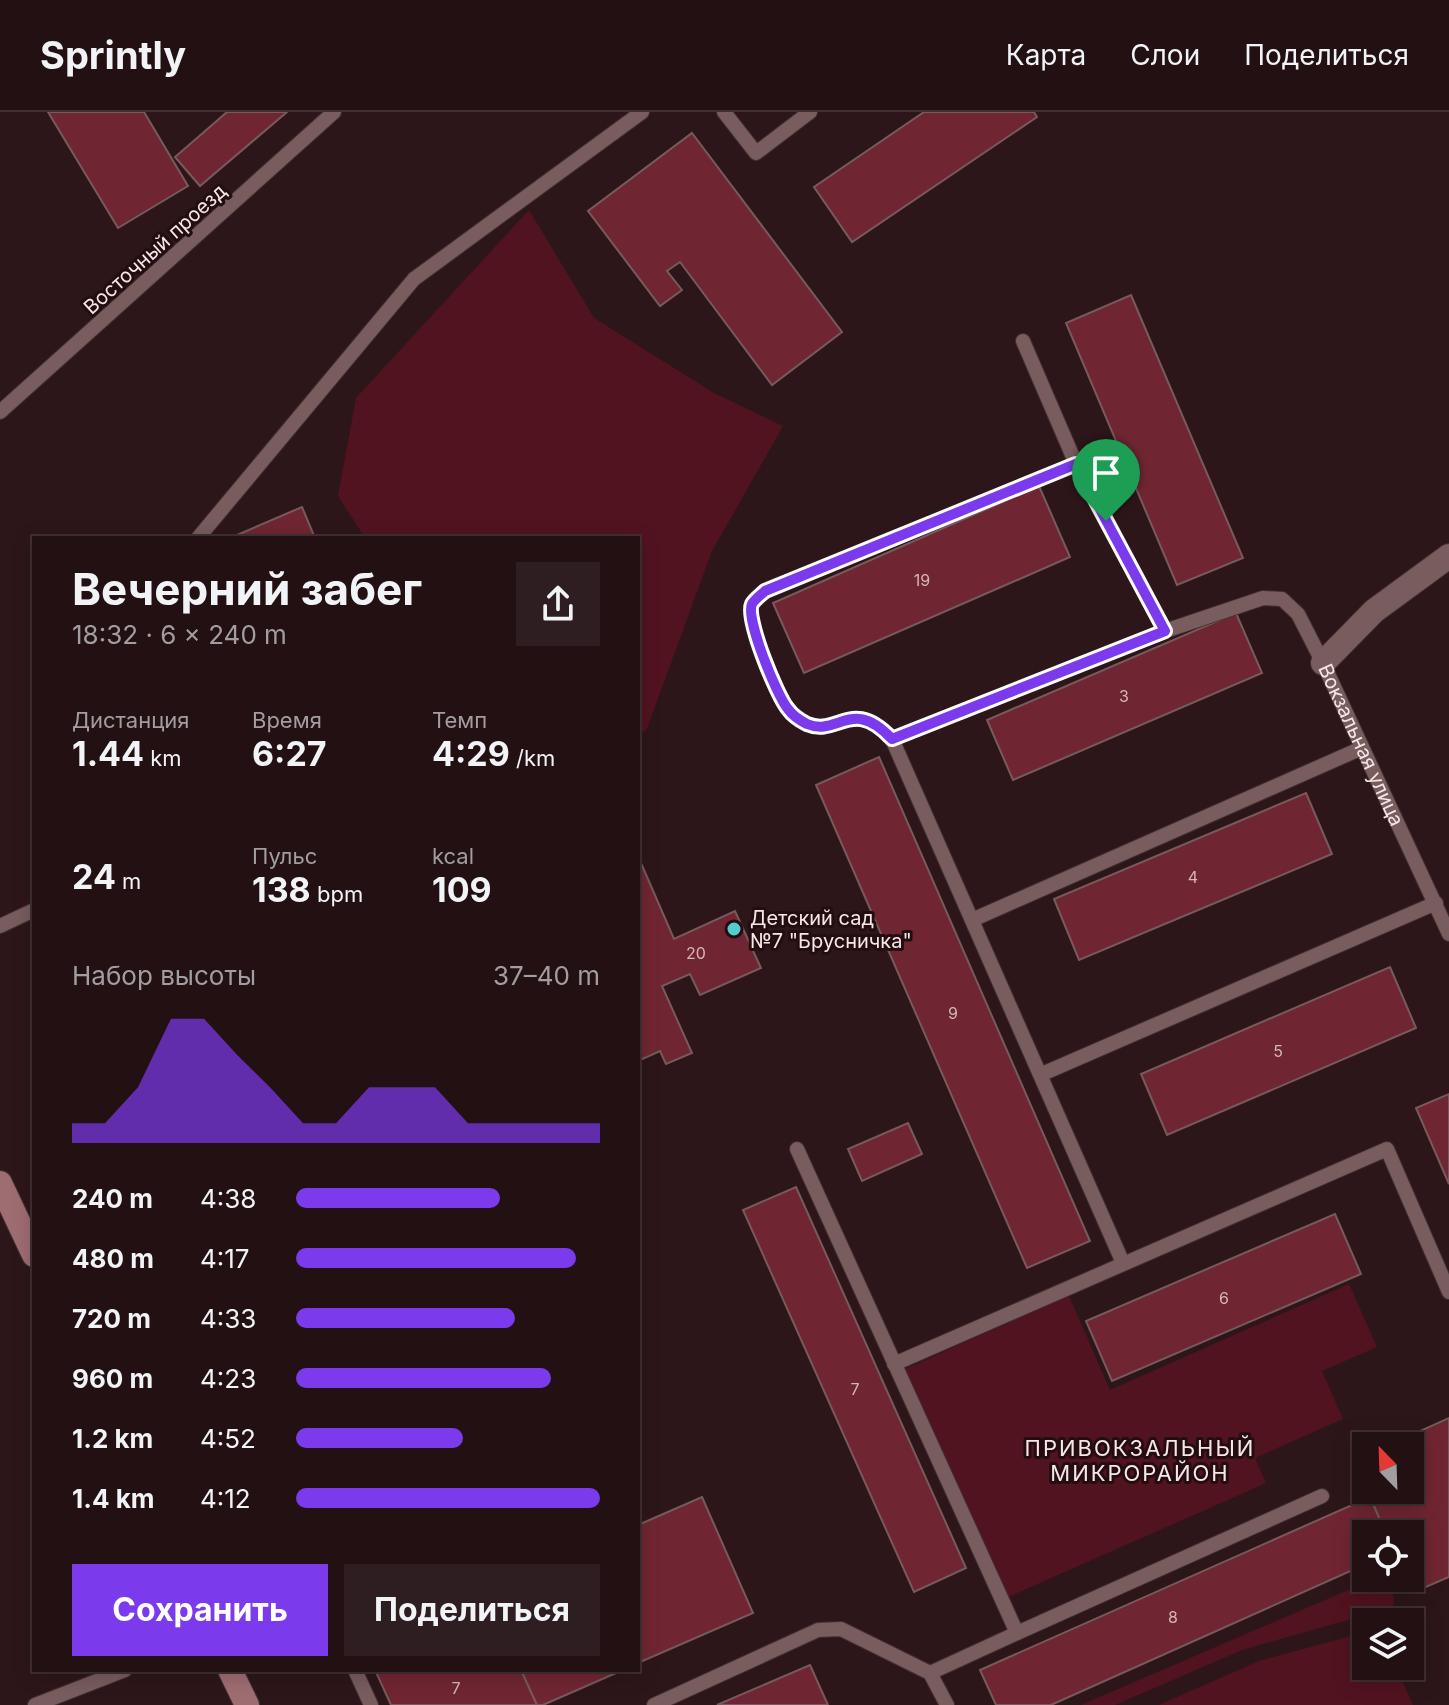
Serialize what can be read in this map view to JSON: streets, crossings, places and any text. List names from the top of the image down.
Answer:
{
  "streets": {
    "street": ["Вокзальная улица"],
    "lane": ["Восточный проезд"]
  },
  "districts": ["ПРИВОКЗАЛЬНЫЙ МИКРОРАЙОН"],
  "places": ["Детский сад №7 \"Брусничка\""],
  "house_numbers": [
    "19",
    "3",
    "4",
    "20",
    "9",
    "5",
    "6",
    "7",
    "8",
    "7"
  ],
  "north": "top left",
  "page": {
    "header": "Sprintly",
    "nav": ["Карта", "Слои", "Поделиться"],
    "heading": ["Вечерний забег", "18:32 · 6 × 240 m"],
    "stats": [
      ["Дистанция", "1.44 km"],
      ["Время", "6:27"],
      ["Темп", "4:29 /km"],
      ["24 m"],
      ["Пульс", "138 bpm"],
      ["kcal", "109"]
    ],
    "chart": ["Набор высоты", "37–40 m"],
    "list": [
      {
        "name": "240 m",
        "note": "4:38"
      },
      {
        "name": "480 m",
        "note": "4:17"
      },
      {
        "name": "720 m",
        "note": "4:33"
      },
      {
        "name": "960 m",
        "note": "4:23"
      },
      {
        "name": "1.2 km",
        "note": "4:52"
      },
      {
        "name": "1.4 km",
        "note": "4:12"
      }
    ],
    "buttons": ["Сохранить", "Поделиться"]
  }
}
